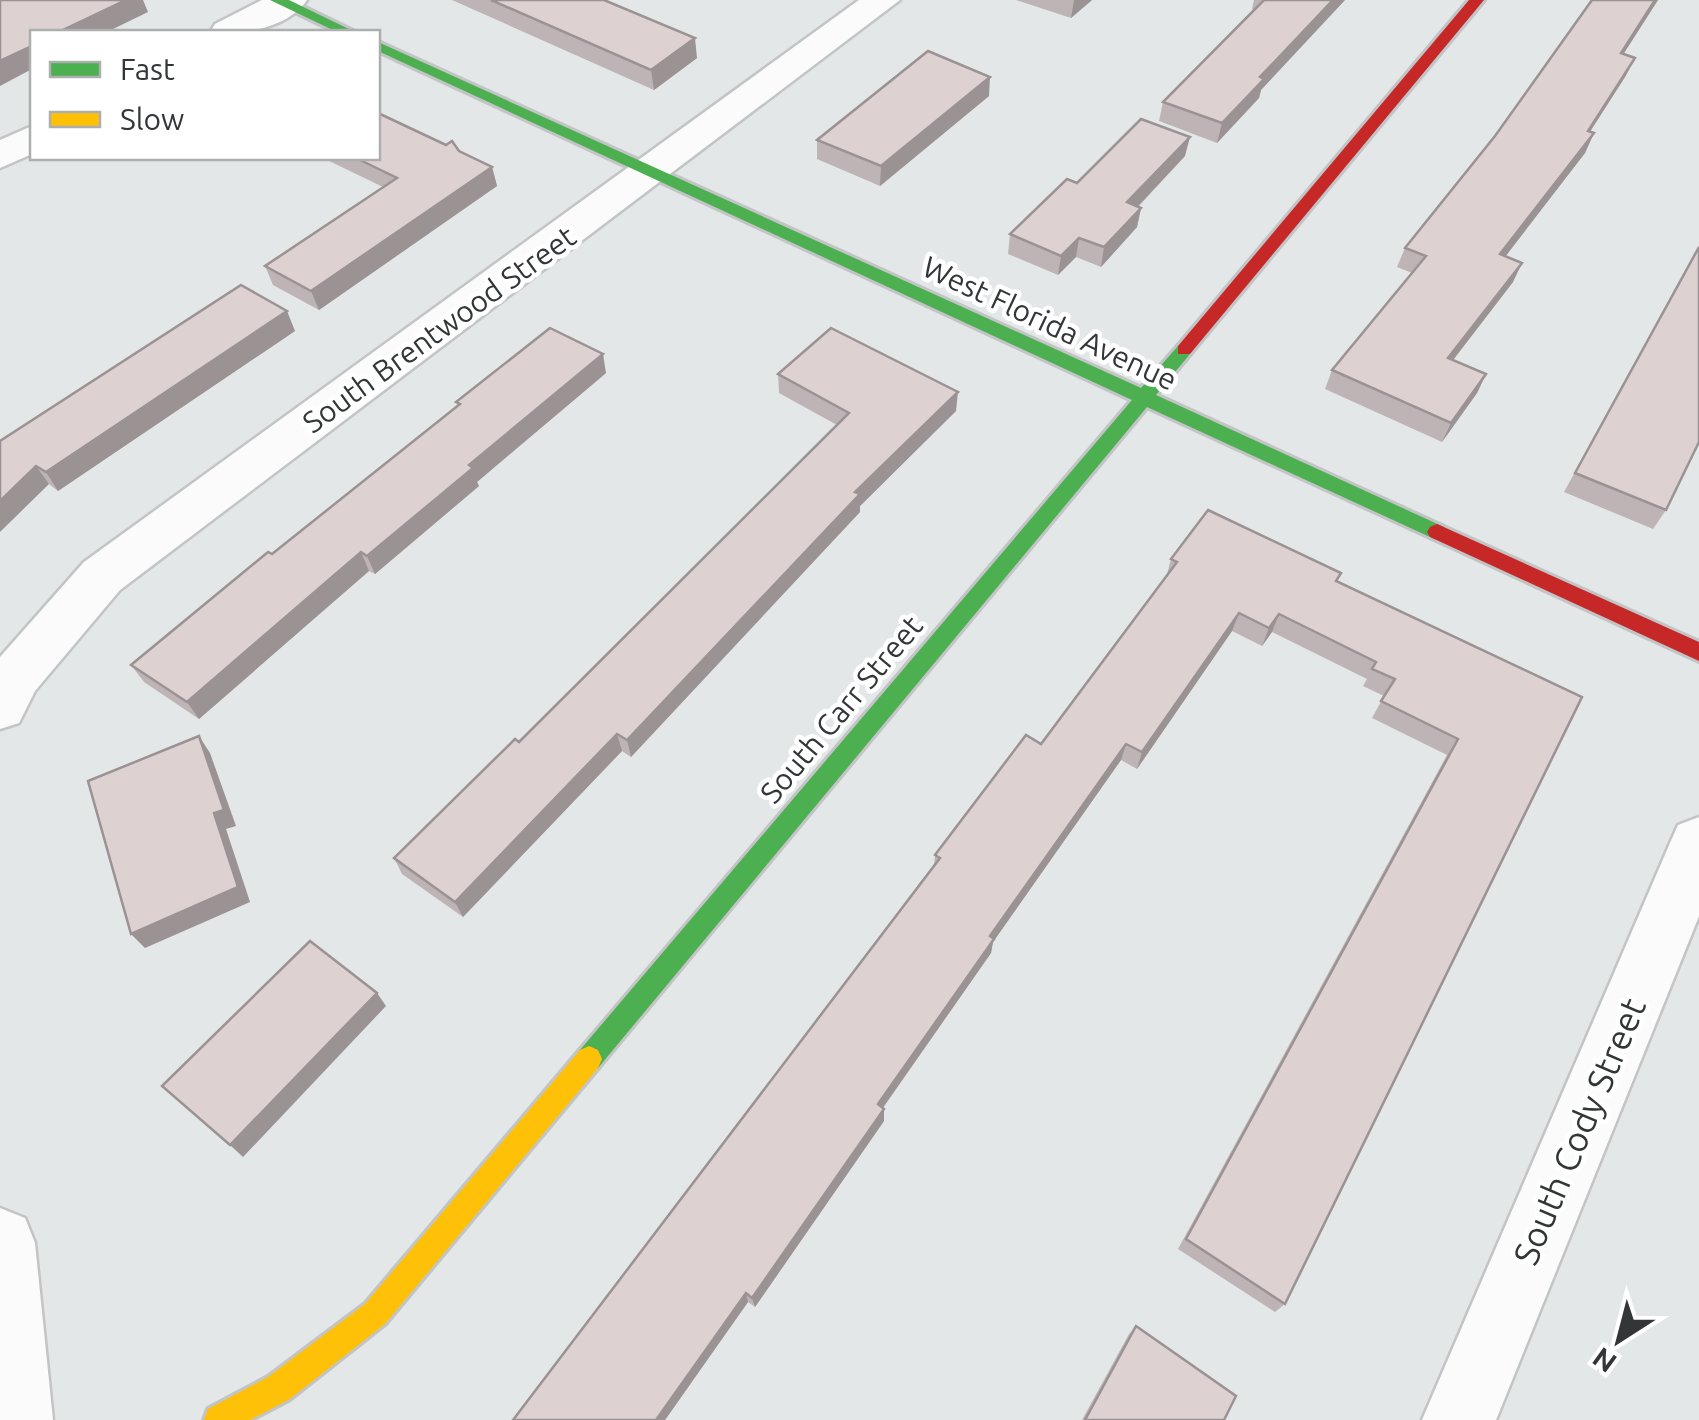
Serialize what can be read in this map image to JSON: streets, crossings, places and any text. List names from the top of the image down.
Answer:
{
  "streets": {
    "street": [
      "West Florida Avenue",
      "South Brentwood Street",
      "South Carr Street",
      "South Cody Street"
    ]
  },
  "crossings": [
    ["West Florida Avenue", "South Brentwood Street"],
    ["West Florida Avenue", "South Carr Street"]
  ],
  "legend": ["Fast", "Slow"],
  "north": "bottom left"
}
